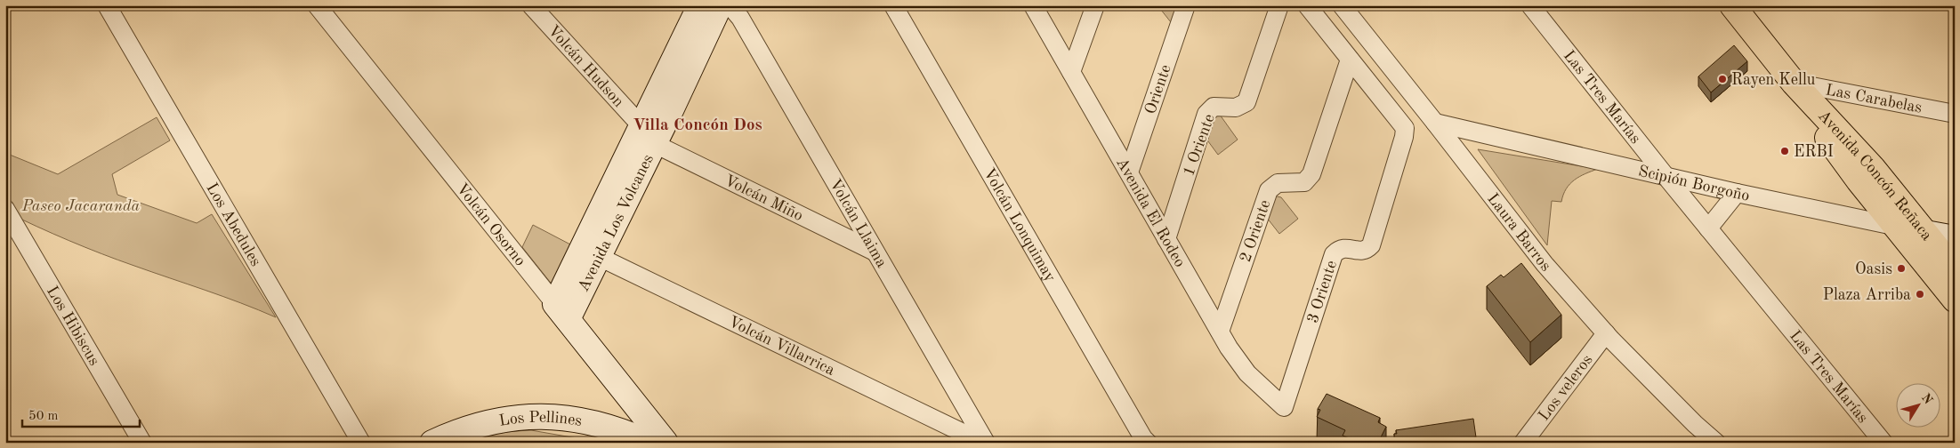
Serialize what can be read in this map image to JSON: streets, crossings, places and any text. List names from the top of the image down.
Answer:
{
  "streets": {
    "main road": ["Avenida Concón Reñaca"],
    "street": [
      "Volcán Hudson",
      "Oriente",
      "Las Tres Marías",
      "Las Carabelas",
      "1 Oriente",
      "Scipión Borgoño",
      "Volcán Miño",
      "Avenida El Rodeo",
      "Avenida Los Volcanes",
      "Volcán Llaima",
      "Los Abedules",
      "Volcán Osorno",
      "Volcán Lonquimay",
      "2 Oriente",
      "Laura Barros",
      "3 Oriente",
      "Los Hibiscus",
      "Volcán Villarrica",
      "Los veleros",
      "Los Pellines"
    ]
  },
  "crossings": [
    ["Volcán Hudson", "Volcán Miño"],
    ["Volcán Hudson", "Avenida Los Volcanes"],
    ["Oriente", "Avenida El Rodeo"],
    ["Las Tres Marías", "Scipión Borgoño"],
    ["Las Carabelas", "Avenida Concón Reñaca"],
    ["1 Oriente", "Avenida El Rodeo"],
    ["Avenida Concón Reñaca", "Scipión Borgoño"],
    ["Scipión Borgoño", "Laura Barros"],
    ["Volcán Miño", "Avenida Los Volcanes"],
    ["Volcán Miño", "Volcán Llaima"],
    ["Avenida El Rodeo", "2 Oriente"],
    ["Avenida El Rodeo", "3 Oriente"],
    ["Avenida Los Volcanes", "Volcán Osorno"],
    ["Avenida Los Volcanes", "Volcán Villarrica"],
    ["Volcán Llaima", "Volcán Villarrica"],
    ["2 Oriente", "3 Oriente"],
    ["Laura Barros", "Los veleros"]
  ],
  "districts": ["Villa Concón Dos"],
  "parks": ["Paseo Jacaranda"],
  "places": [
    "Rayen Kellu",
    "ERBI",
    "Oasis",
    "Plaza Arriba"
  ],
  "scale_bar": "50 m",
  "north": "top right"
}
